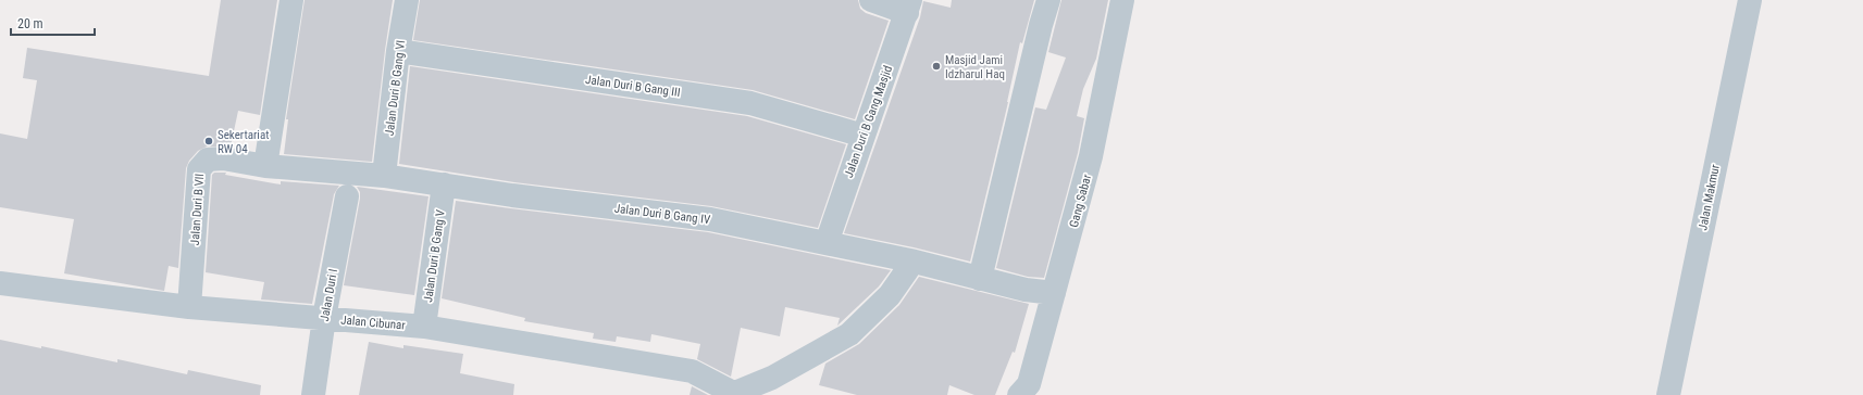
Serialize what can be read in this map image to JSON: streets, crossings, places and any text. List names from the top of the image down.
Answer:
{
  "streets": {
    "street": [
      "Jalan Duri B Gang III",
      "Jalan Duri B Gang VI",
      "Jalan Duri B Gang Masjid",
      "Jalan Makmur",
      "Gang Sabar",
      "Jalan Duri B VII",
      "Jalan Duri B Gang IV",
      "Jalan Duri B Gang V",
      "Jalan Duri I",
      "Jalan Cibunar"
    ]
  },
  "crossings": [
    ["Jalan Duri B Gang III", "Jalan Duri B Gang VI"],
    ["Jalan Duri B Gang III", "Jalan Duri B Gang Masjid"],
    ["Jalan Duri B Gang VI", "Jalan Duri B Gang IV"],
    ["Jalan Duri B Gang Masjid", "Jalan Duri B Gang IV"],
    ["Gang Sabar", "Jalan Duri B Gang IV"],
    ["Jalan Duri B VII", "Jalan Duri B Gang IV"],
    ["Jalan Duri B VII", "Jalan Cibunar"],
    ["Jalan Duri B Gang IV", "Jalan Duri B Gang V"],
    ["Jalan Duri B Gang V", "Jalan Cibunar"],
    ["Jalan Duri I", "Jalan Cibunar"]
  ],
  "places": ["Masjid Jami Idzharul Haq", "Sekertariat RW 04"],
  "scale_bar": "20 m"
}
